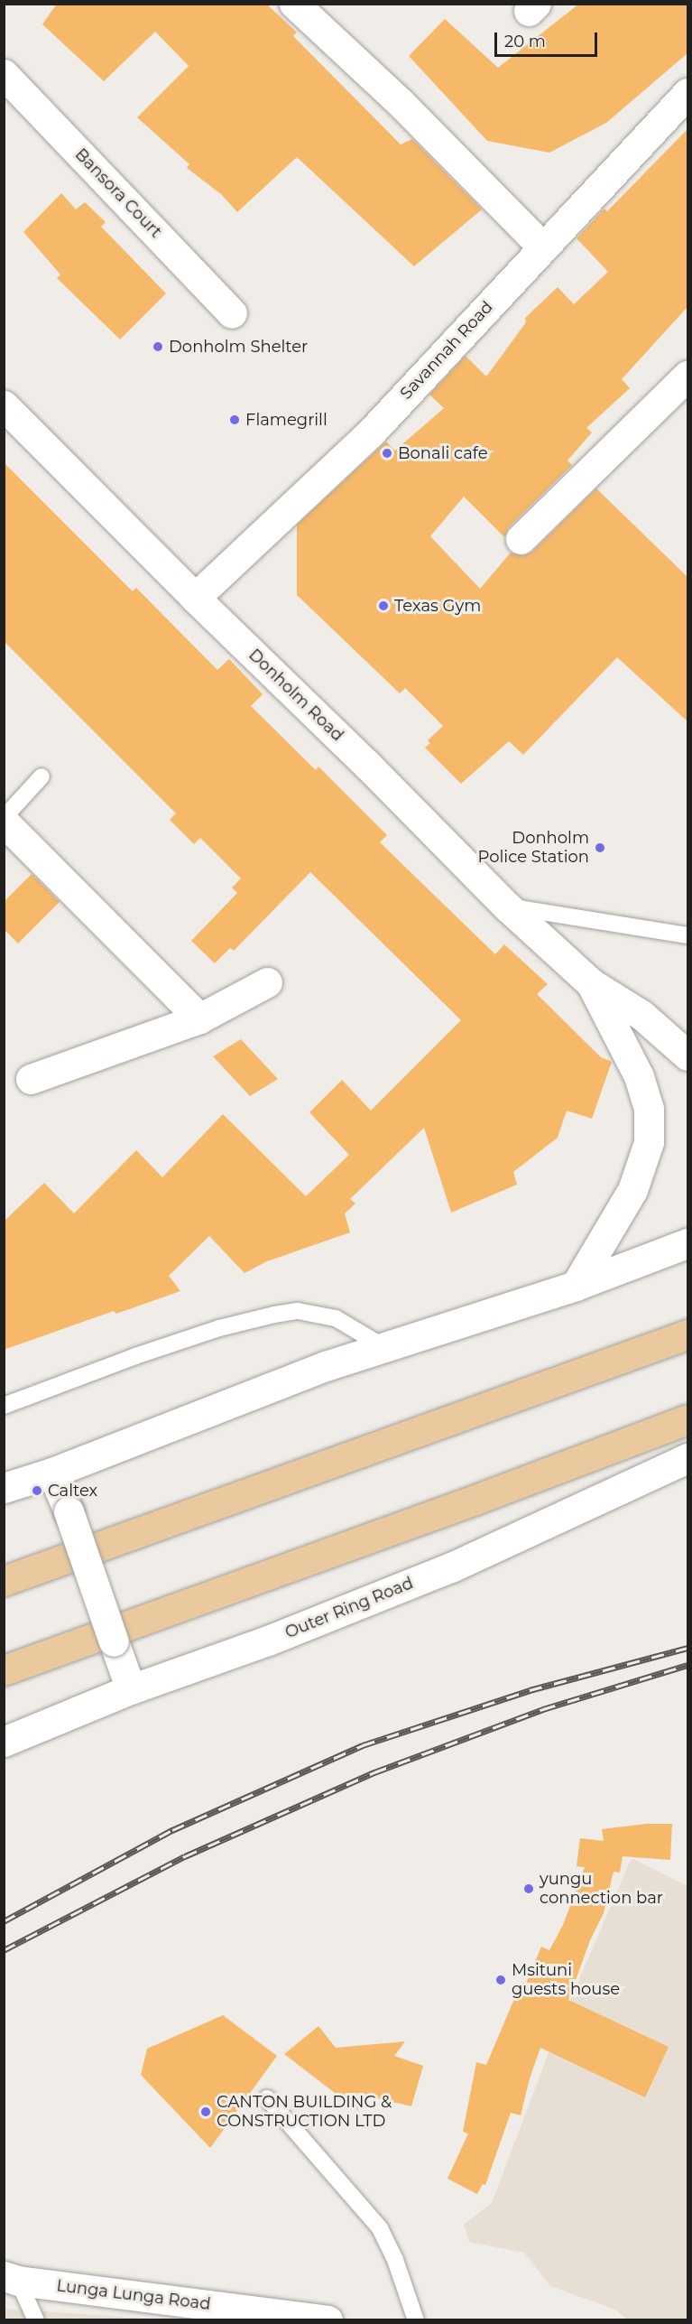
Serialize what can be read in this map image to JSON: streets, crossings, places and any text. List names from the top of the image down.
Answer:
{
  "streets": {
    "main road": [
      "Bansora Court",
      "Savannah Road",
      "Donholm Road",
      "Outer Ring Road",
      "Lunga Lunga Road"
    ]
  },
  "crossings": [
    ["Savannah Road", "Donholm Road"]
  ],
  "places": [
    "Donholm Shelter",
    "Flamegrill",
    "Bonali cafe",
    "Texas Gym",
    "Donholm Police Station",
    "Caltex",
    "yungu connection bar",
    "Msituni guests house",
    "CANTON BUILDING & CONSTRUCTION LTD"
  ],
  "scale_bar": "20 m"
}
